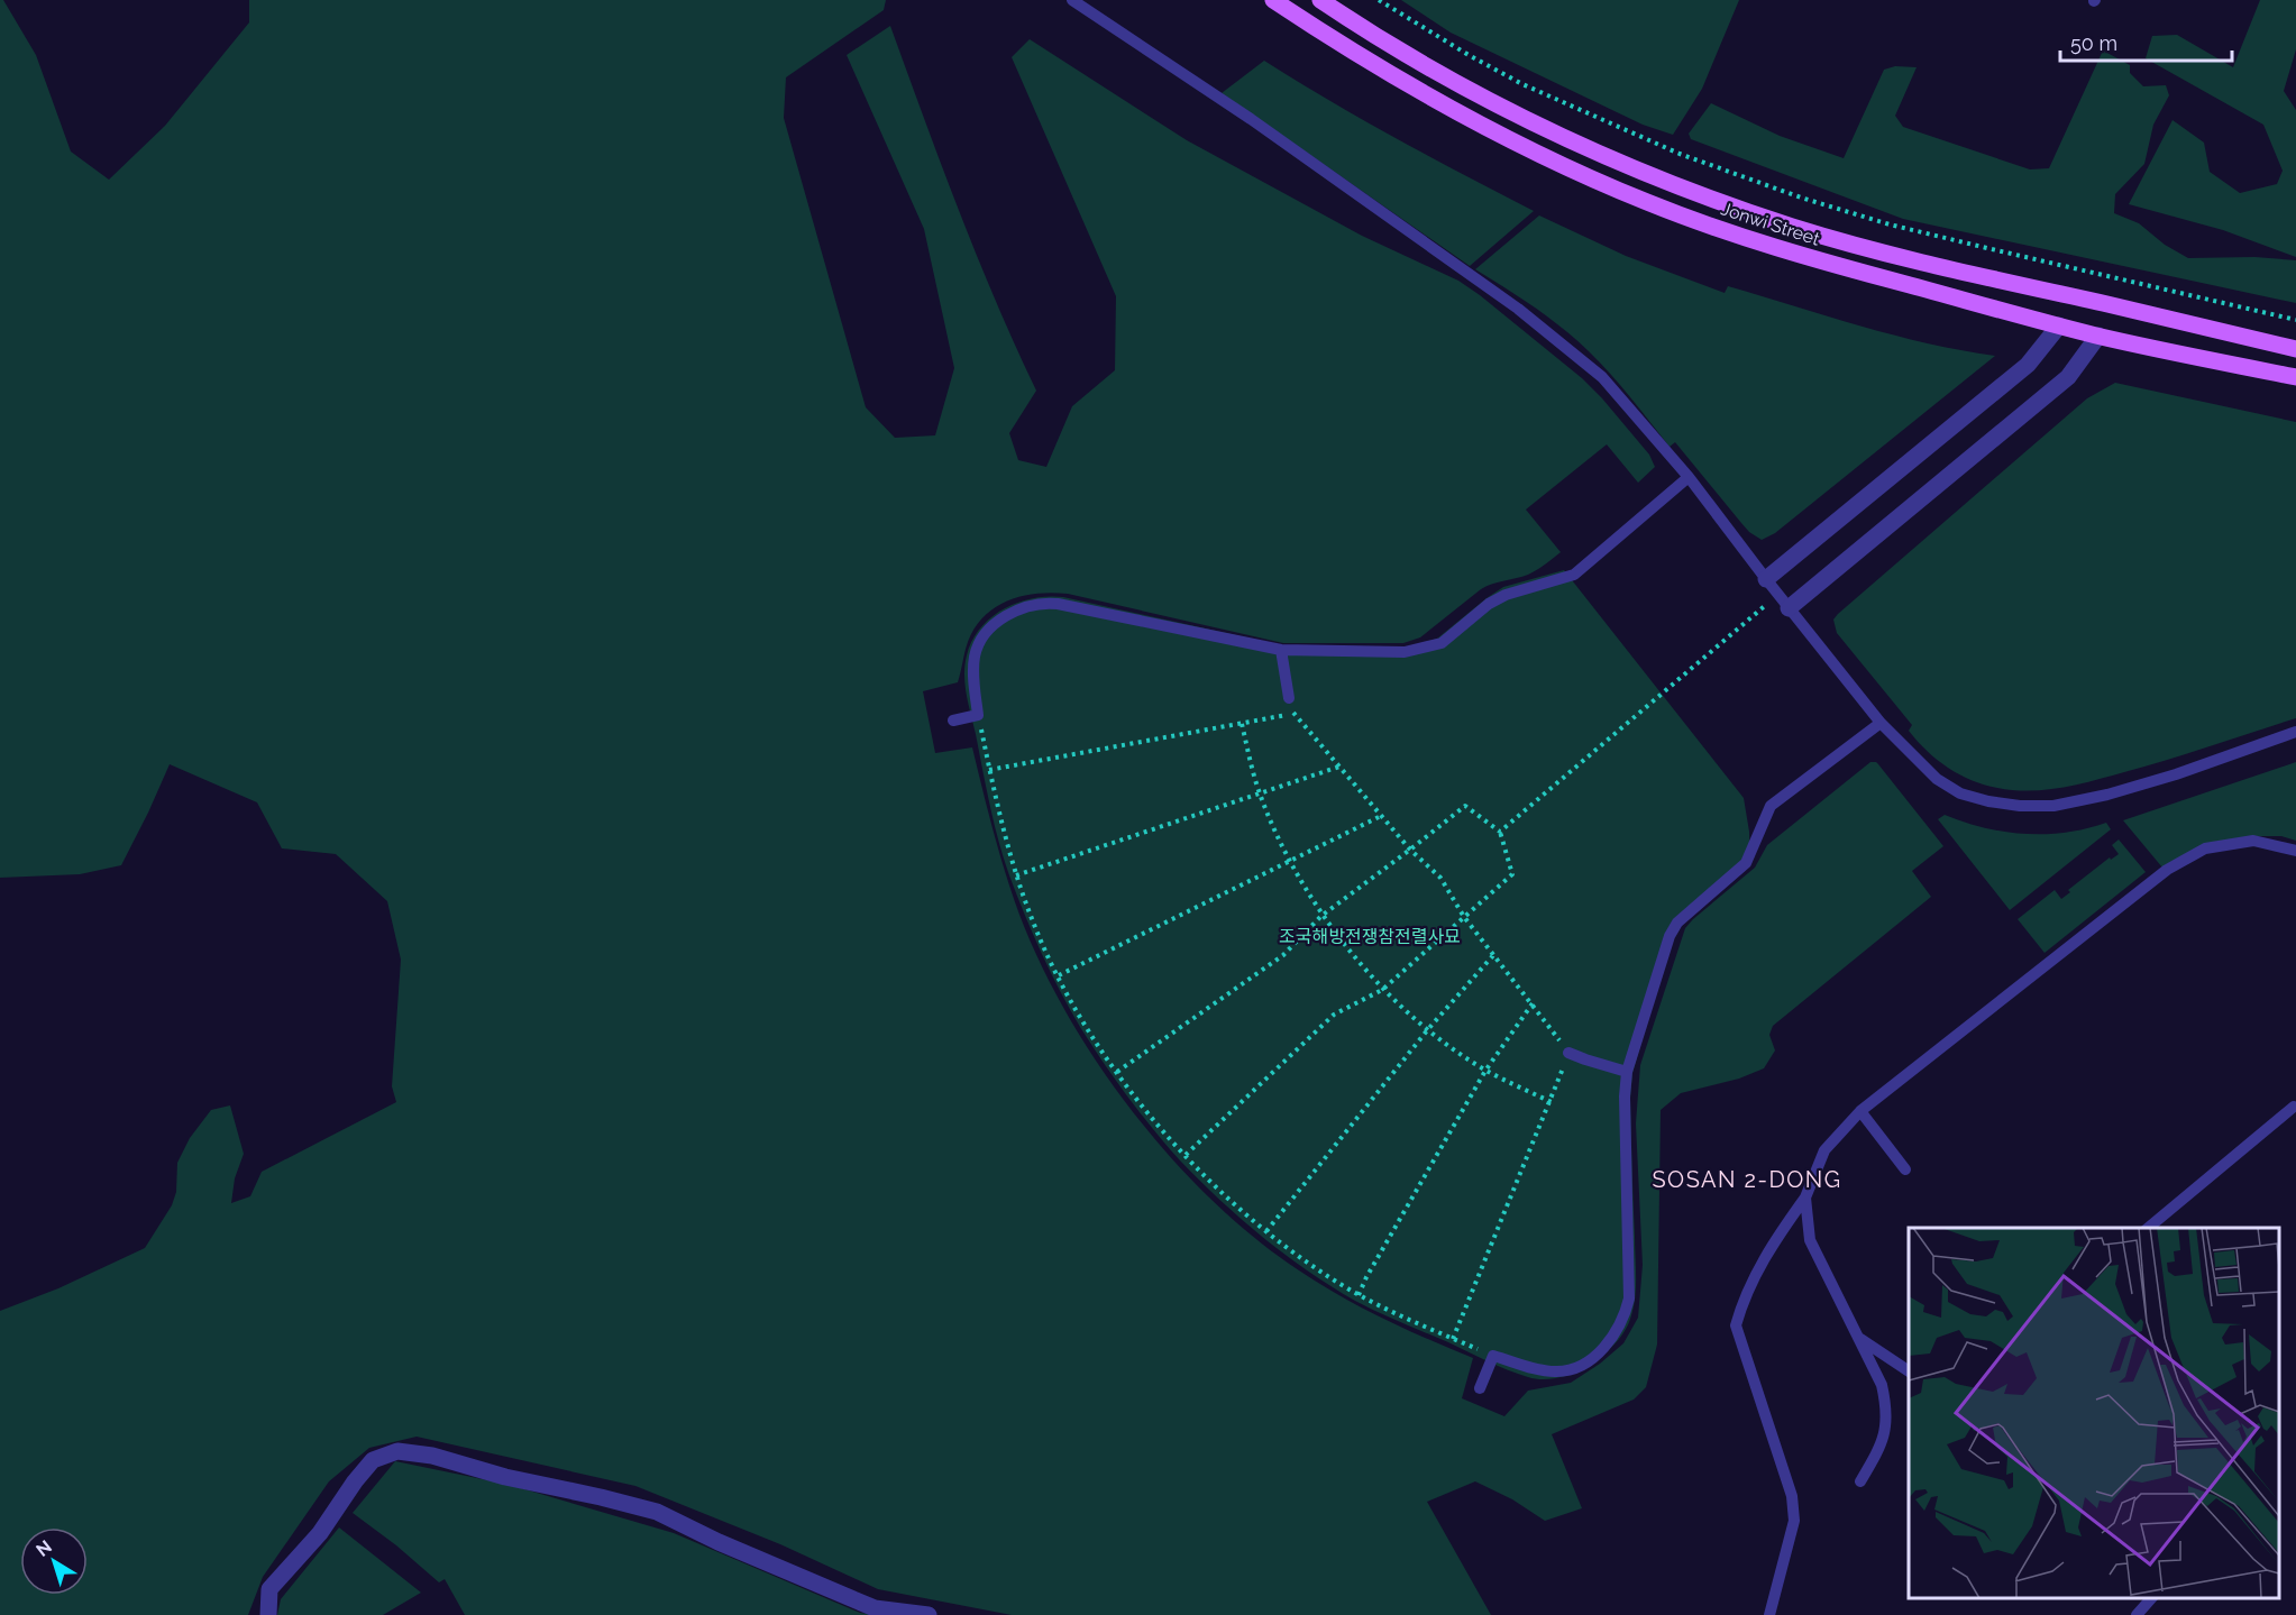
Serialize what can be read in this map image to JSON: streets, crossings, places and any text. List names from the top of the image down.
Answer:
{
  "streets": {
    "main road": ["Jonwi Street"]
  },
  "districts": ["SOSAN 2-DONG"],
  "parks": ["조국해방전쟁참전렬사묘"],
  "scale_bar": "50 m",
  "north": "top left"
}
